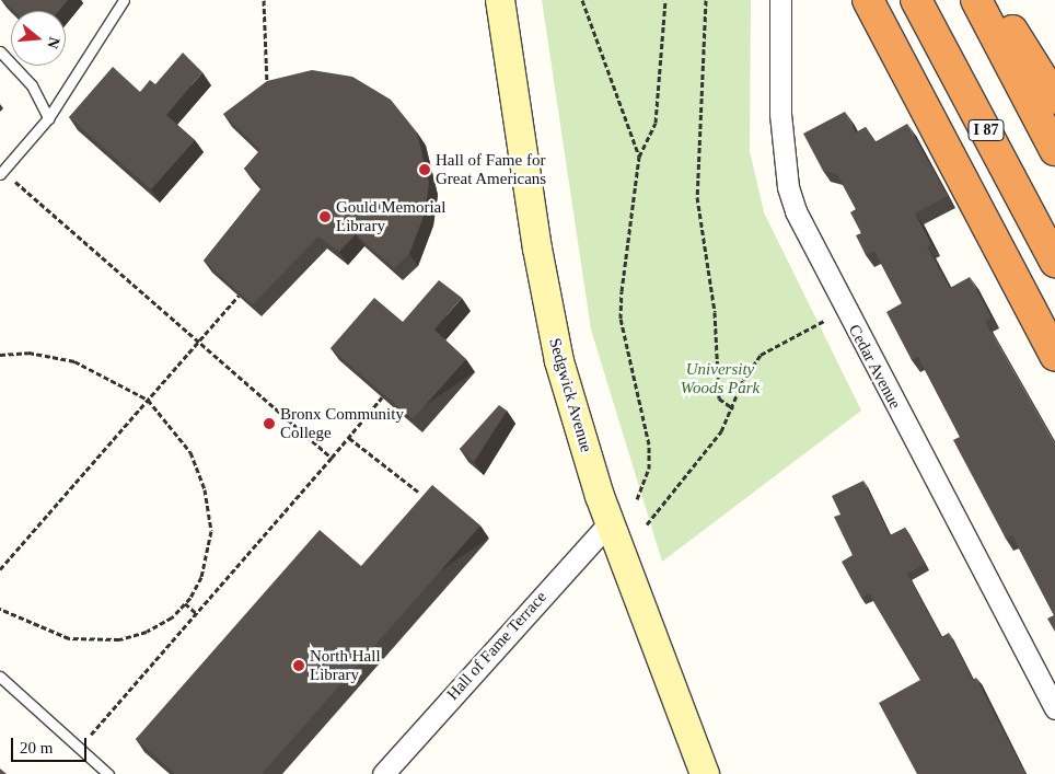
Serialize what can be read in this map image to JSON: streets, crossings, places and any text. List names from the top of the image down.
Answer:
{
  "streets": {
    "highway": ["I 87"],
    "main road": ["Sedgwick Avenue"],
    "street": ["Cedar Avenue", "Hall of Fame Terrace"]
  },
  "crossings": [
    ["Sedgwick Avenue", "Hall of Fame Terrace"]
  ],
  "parks": ["University Woods Park"],
  "places": [
    "Hall of Fame for Great Americans",
    "Gould Memorial Library",
    "Bronx Community College",
    "North Hall Library"
  ],
  "scale_bar": "20 m",
  "north": "right"
}
